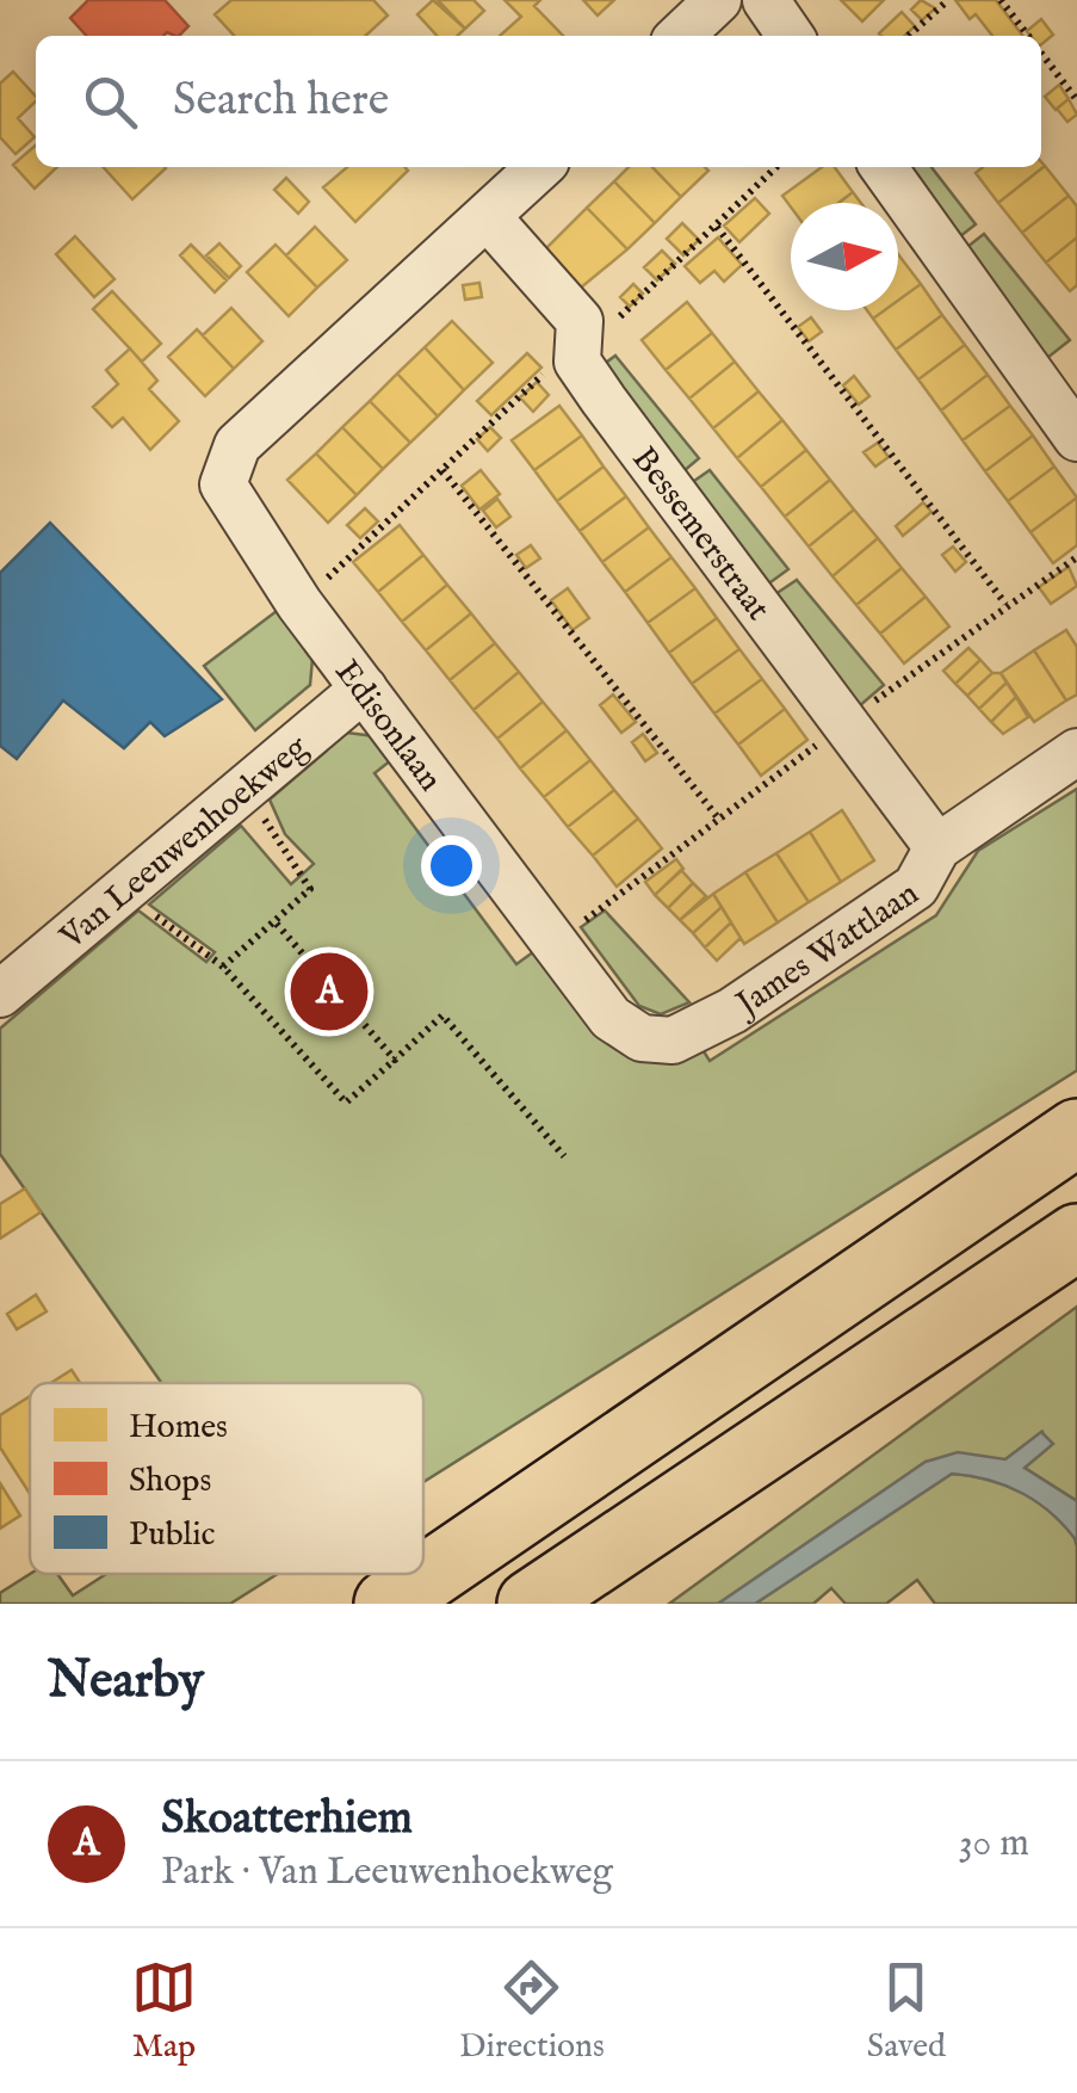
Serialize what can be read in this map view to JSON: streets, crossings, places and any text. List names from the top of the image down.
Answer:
{
  "streets": {
    "street": [
      "Bessemerstraat",
      "Edisonlaan",
      "Van Leeuwenhoekweg",
      "James Wattlaan"
    ]
  },
  "crossings": [
    ["Bessemerstraat", "Edisonlaan"],
    ["Bessemerstraat", "James Wattlaan"],
    ["Edisonlaan", "Van Leeuwenhoekweg"],
    ["Edisonlaan", "James Wattlaan"]
  ],
  "legend": ["Homes", "Shops", "Public"],
  "north": "right",
  "page": {
    "search": "Search here",
    "pins": "A",
    "heading": "Nearby",
    "list": [
      {
        "mark": "A",
        "name": "Skoatterhiem",
        "note": "Park · Van Leeuwenhoekweg",
        "value": "30 m"
      }
    ],
    "nav": ["Map", "Directions", "Saved"]
  }
}
